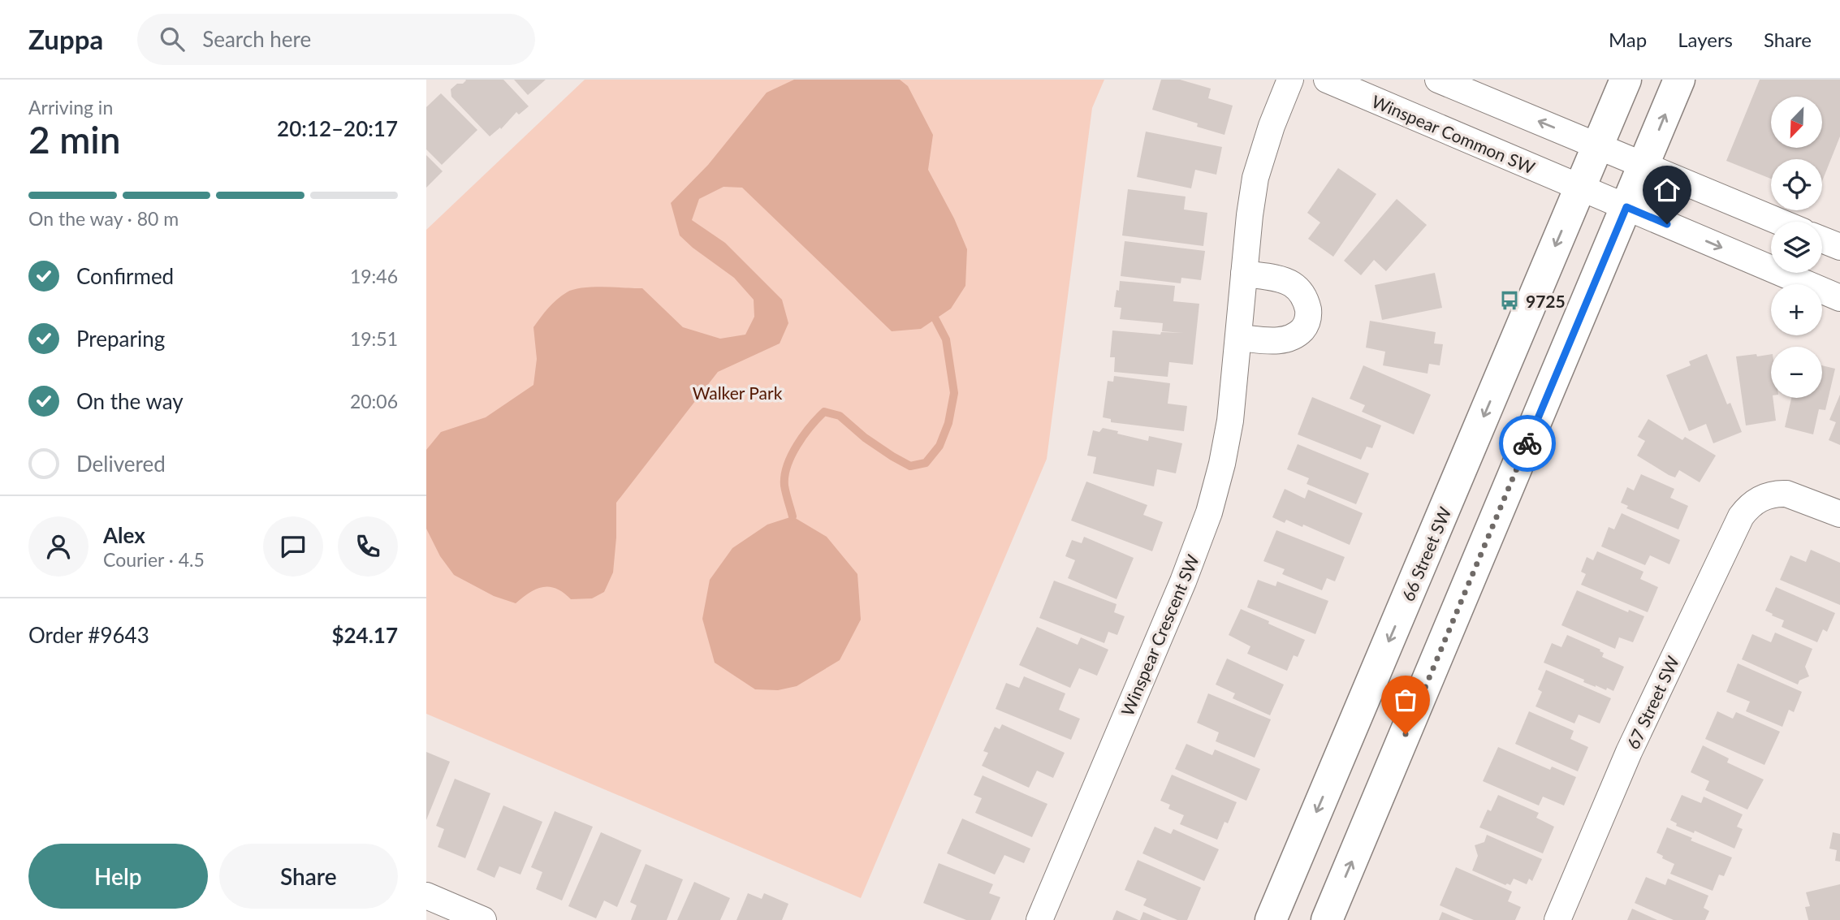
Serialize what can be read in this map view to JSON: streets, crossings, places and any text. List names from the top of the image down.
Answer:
{
  "streets": {
    "main road": ["66 Street SW"],
    "street": ["Winspear Common SW", "Winspear Crescent SW", "67 Street SW"]
  },
  "crossings": [
    ["Winspear Common SW", "66 Street SW"]
  ],
  "parks": ["Walker Park"],
  "places": {
    "bus stop": ["9725"]
  },
  "north": "bottom left",
  "page": {
    "header": "Zuppa",
    "search": "Search here",
    "nav": ["Map", "Layers", "Share"],
    "heading": ["2 min", "Arriving in", "20:12–20:17"],
    "panel": [
      "Alex",
      "Courier · 4.5",
      "Order #9643",
      "$24.17"
    ],
    "map_buttons": ["+", "−"],
    "bar": "On the way · 80 m",
    "list": [
      ["Confirmed", "19:46"],
      ["Preparing", "19:51"],
      ["On the way", "20:06"],
      "Delivered"
    ],
    "buttons": ["Help", "Share"]
  }
}
